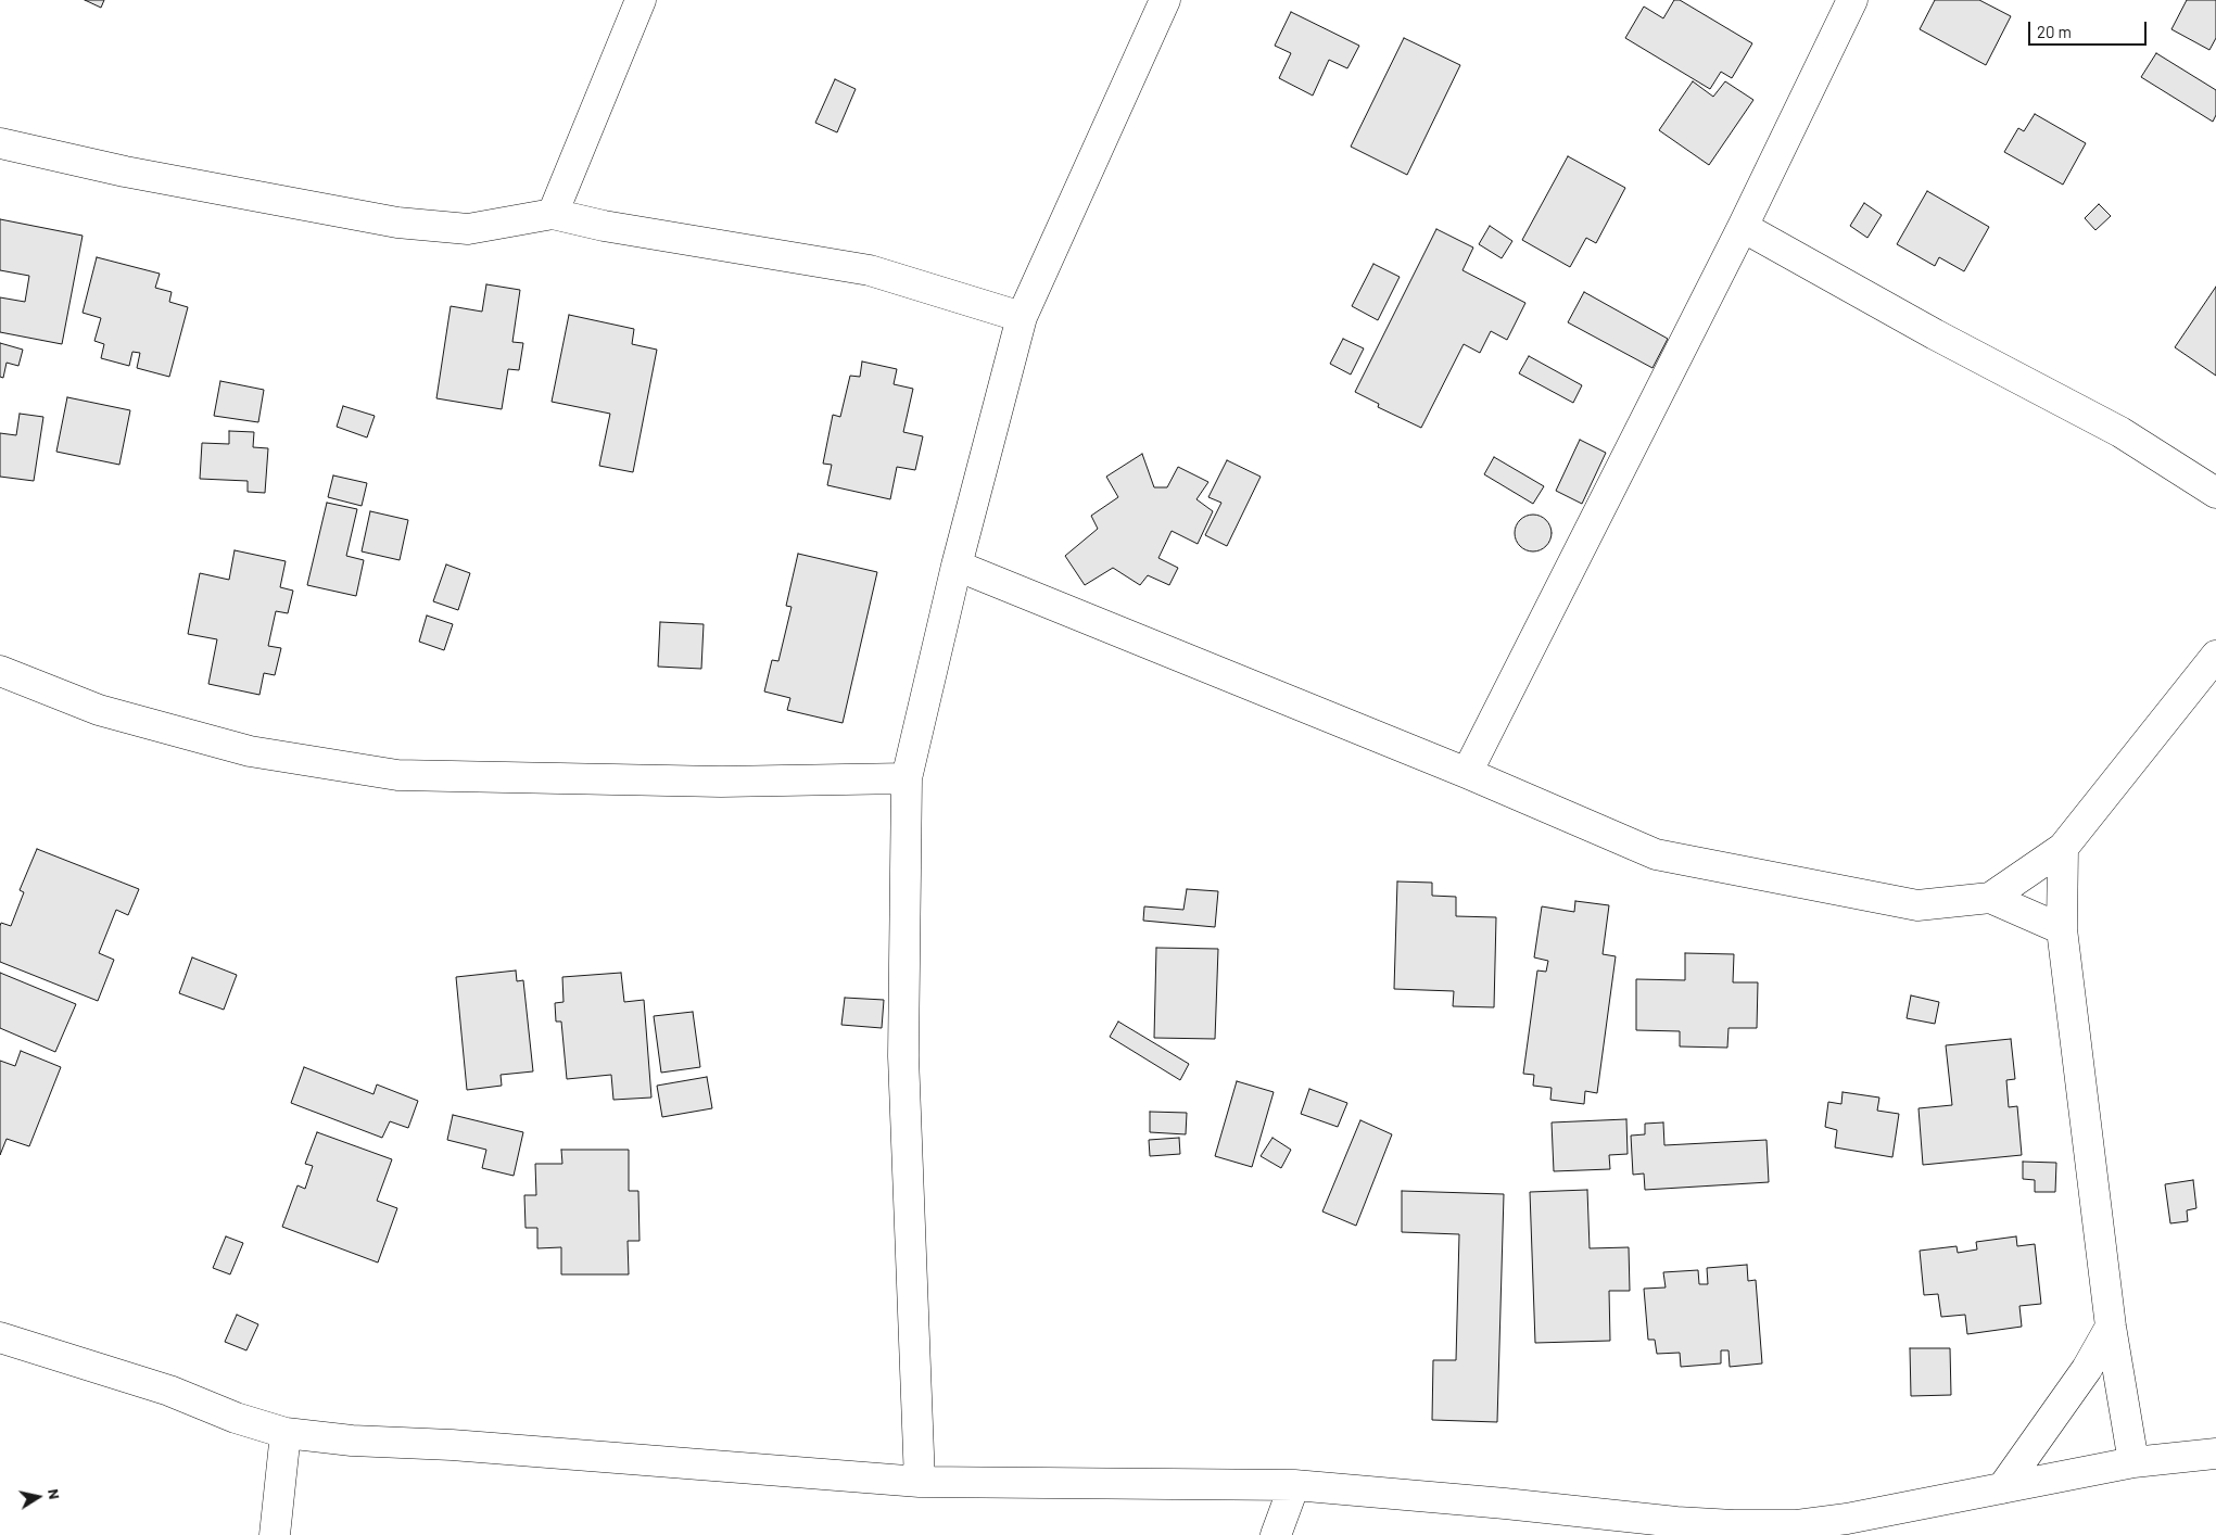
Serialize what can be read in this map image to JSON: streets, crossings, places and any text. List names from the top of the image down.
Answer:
{
  "scale_bar": "20 m",
  "north": "right"
}
